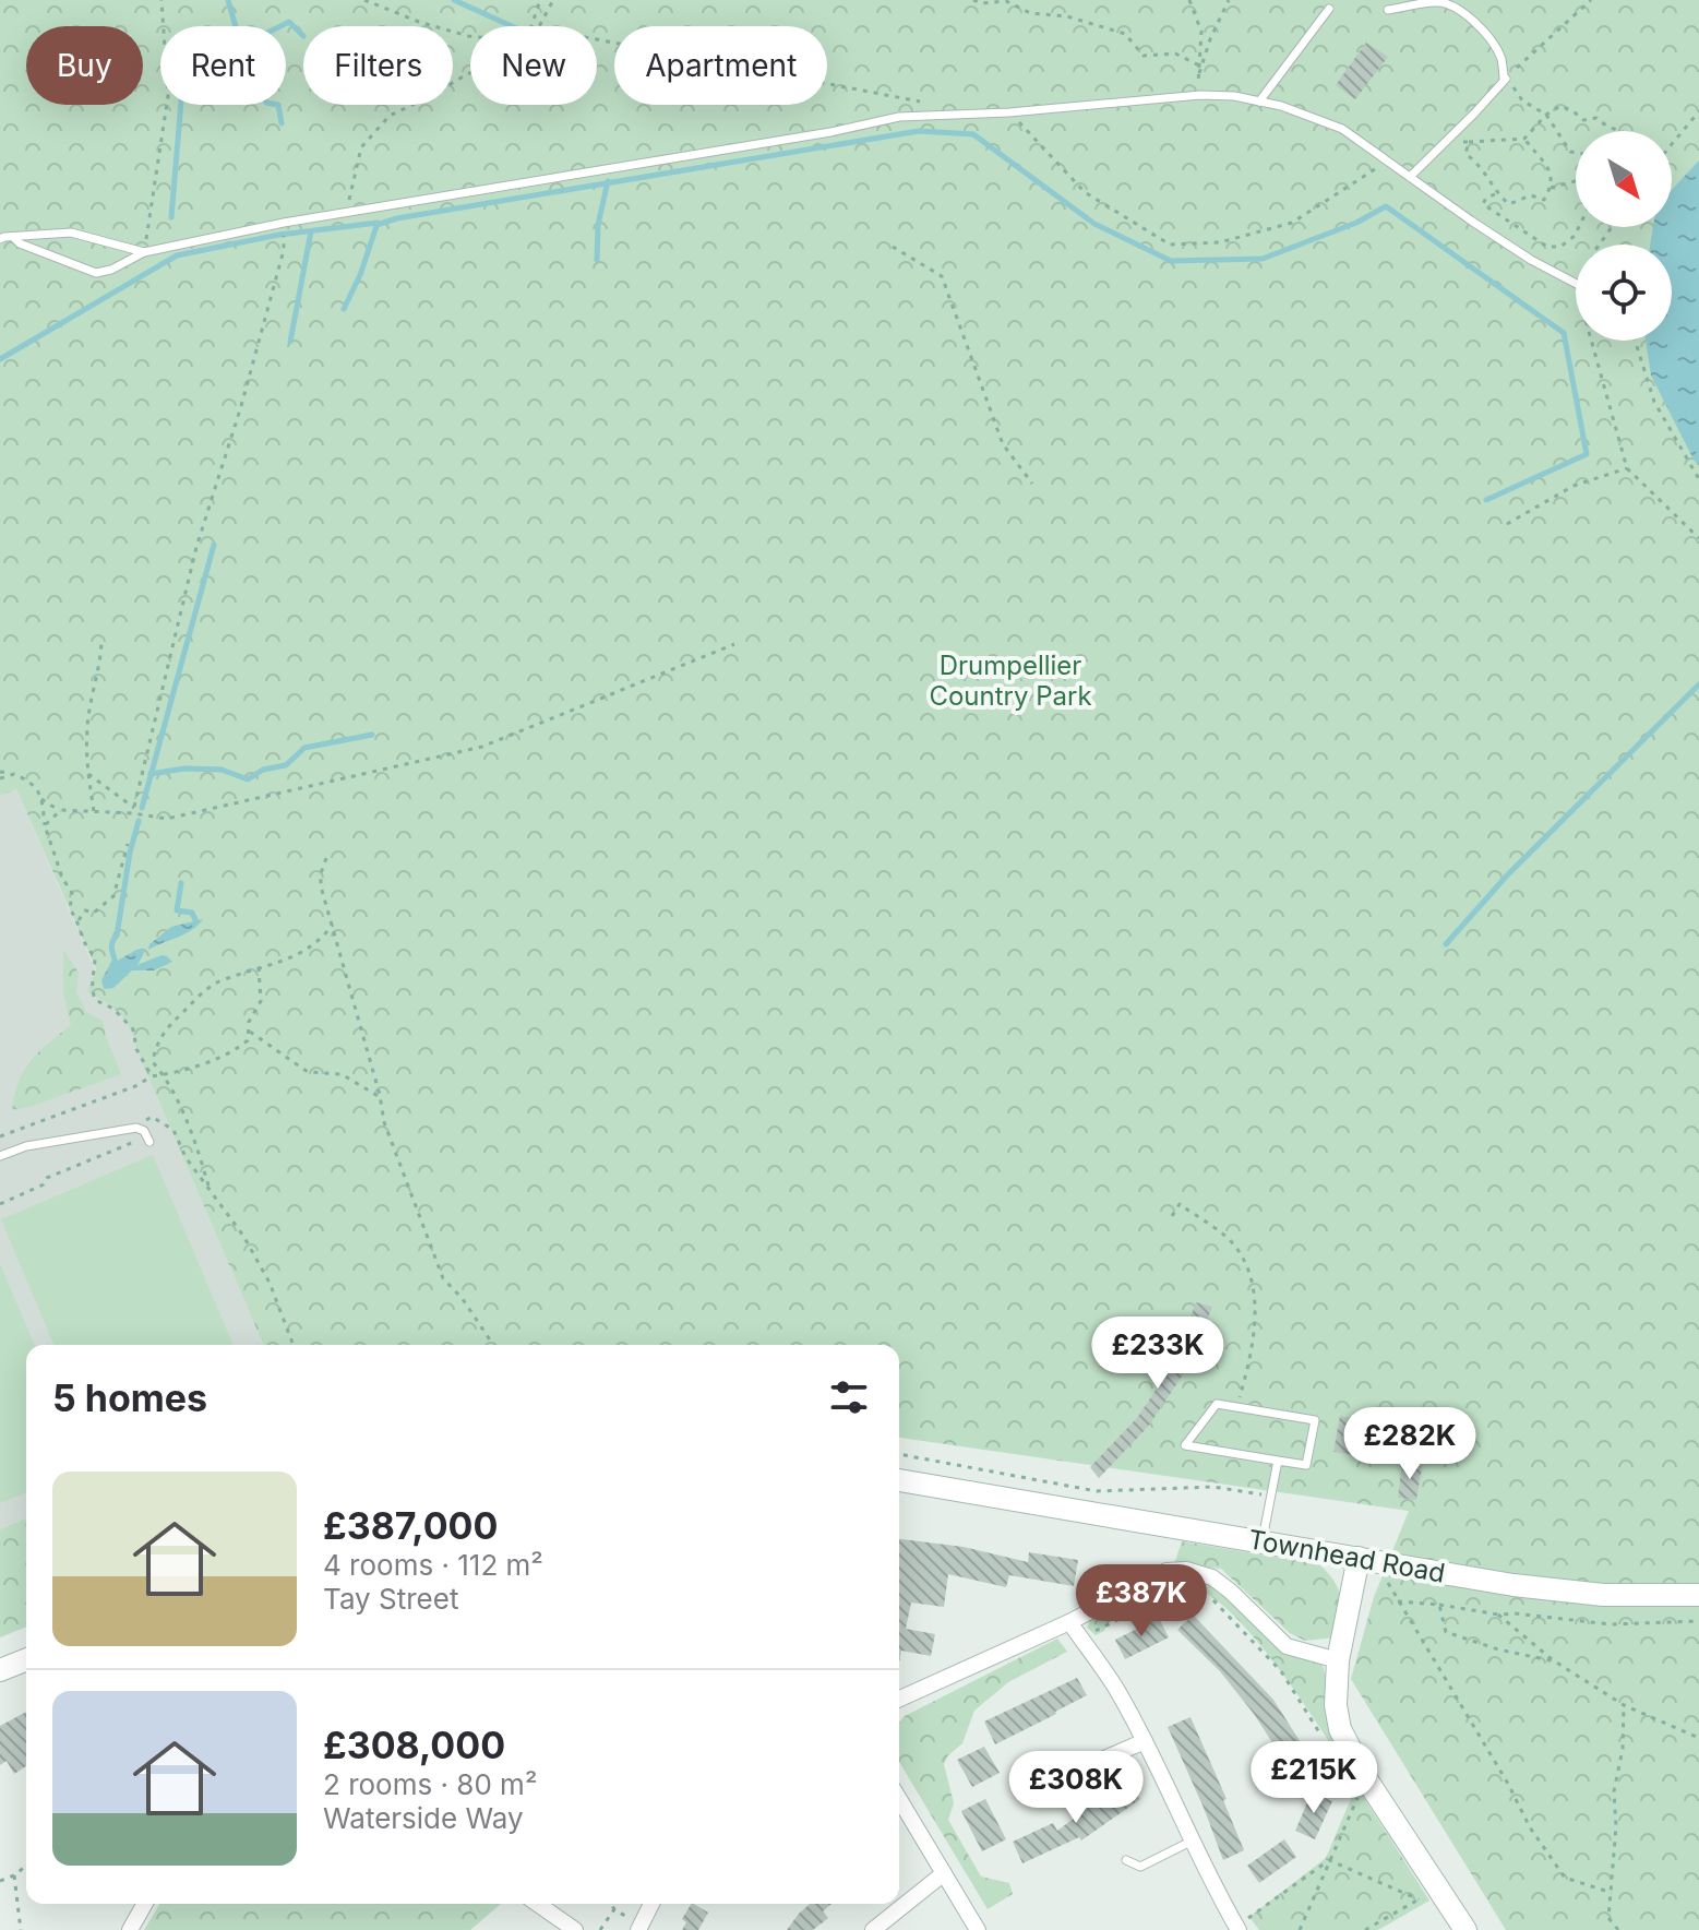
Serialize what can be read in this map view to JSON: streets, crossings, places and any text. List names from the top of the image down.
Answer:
{
  "streets": {
    "street": ["Townhead Road"]
  },
  "parks": ["Drumpellier Country Park"],
  "north": "bottom right",
  "page": {
    "chip": [
      "Buy",
      "Rent",
      "Filters",
      "New",
      "Apartment"
    ],
    "price": [
      "£233K",
      "£282K",
      "£387K",
      "£215K",
      "£308K"
    ],
    "heading": "5 homes",
    "list": [
      {
        "name": "£387,000",
        "note": "4 rooms · 112 m² · Tay Street"
      },
      {
        "name": "£308,000",
        "note": "2 rooms · 80 m² · Waterside Way"
      }
    ]
  }
}
